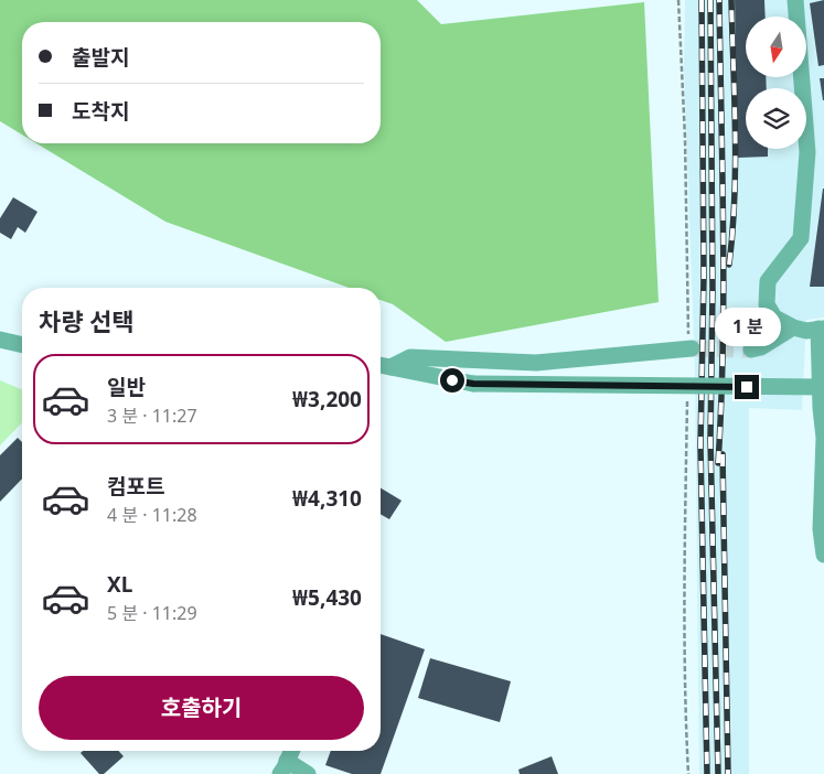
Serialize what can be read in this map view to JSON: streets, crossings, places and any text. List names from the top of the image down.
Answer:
{
  "north": "bottom",
  "page": {
    "banner": ["출발지", "도착지"],
    "heading": "차량 선택",
    "bubble": "1 분",
    "list": [
      {
        "name": "일반",
        "note": "3 분 · 11:27",
        "value": "₩3,200"
      },
      {
        "name": "컴포트",
        "note": "4 분 · 11:28",
        "value": "₩4,310"
      },
      {
        "name": "XL",
        "note": "5 분 · 11:29",
        "value": "₩5,430"
      }
    ],
    "buttons": "호출하기"
  }
}
